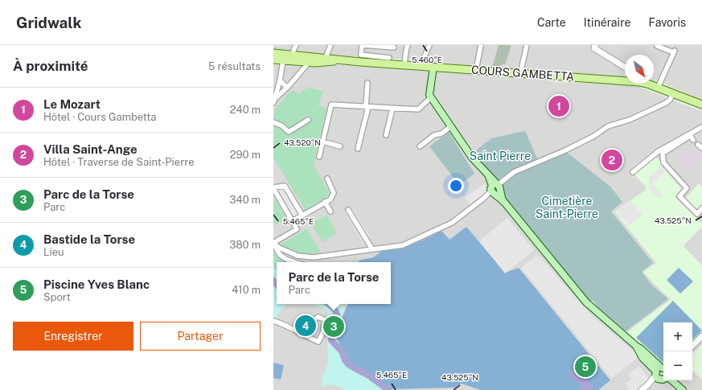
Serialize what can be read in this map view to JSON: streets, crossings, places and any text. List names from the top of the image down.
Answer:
{
  "streets": {
    "main road": ["COURS GAMBETTA"]
  },
  "parks": ["Saint Pierre", "Cimetière Saint-Pierre"],
  "north": "bottom right",
  "page": {
    "header": "Gridwalk",
    "nav": ["Carte", "Itinéraire", "Favoris"],
    "heading": ["À proximité", "5 résultats"],
    "list": [
      {
        "mark": "1",
        "name": "Le Mozart",
        "note": "Hôtel · Cours Gambetta",
        "value": "240 m"
      },
      {
        "mark": "2",
        "name": "Villa Saint-Ange",
        "note": "Hôtel · Traverse de Saint-Pierre",
        "value": "290 m"
      },
      {
        "mark": "3",
        "name": "Parc de la Torse",
        "note": "Parc",
        "value": "340 m"
      },
      {
        "mark": "4",
        "name": "Bastide la Torse",
        "note": "Lieu",
        "value": "380 m"
      },
      {
        "mark": "5",
        "name": "Piscine Yves Blanc",
        "note": "Sport",
        "value": "410 m"
      }
    ],
    "pins": [
      "1",
      "2",
      "4",
      "3",
      "5"
    ],
    "popup": ["Parc de la Torse", "Parc"],
    "buttons": ["Enregistrer", "Partager"],
    "map_buttons": ["+", "−"]
  },
  "coordinates": [
    "5.460°E",
    "43.520°N",
    "43.525°N",
    "5.465°E"
  ]
}
